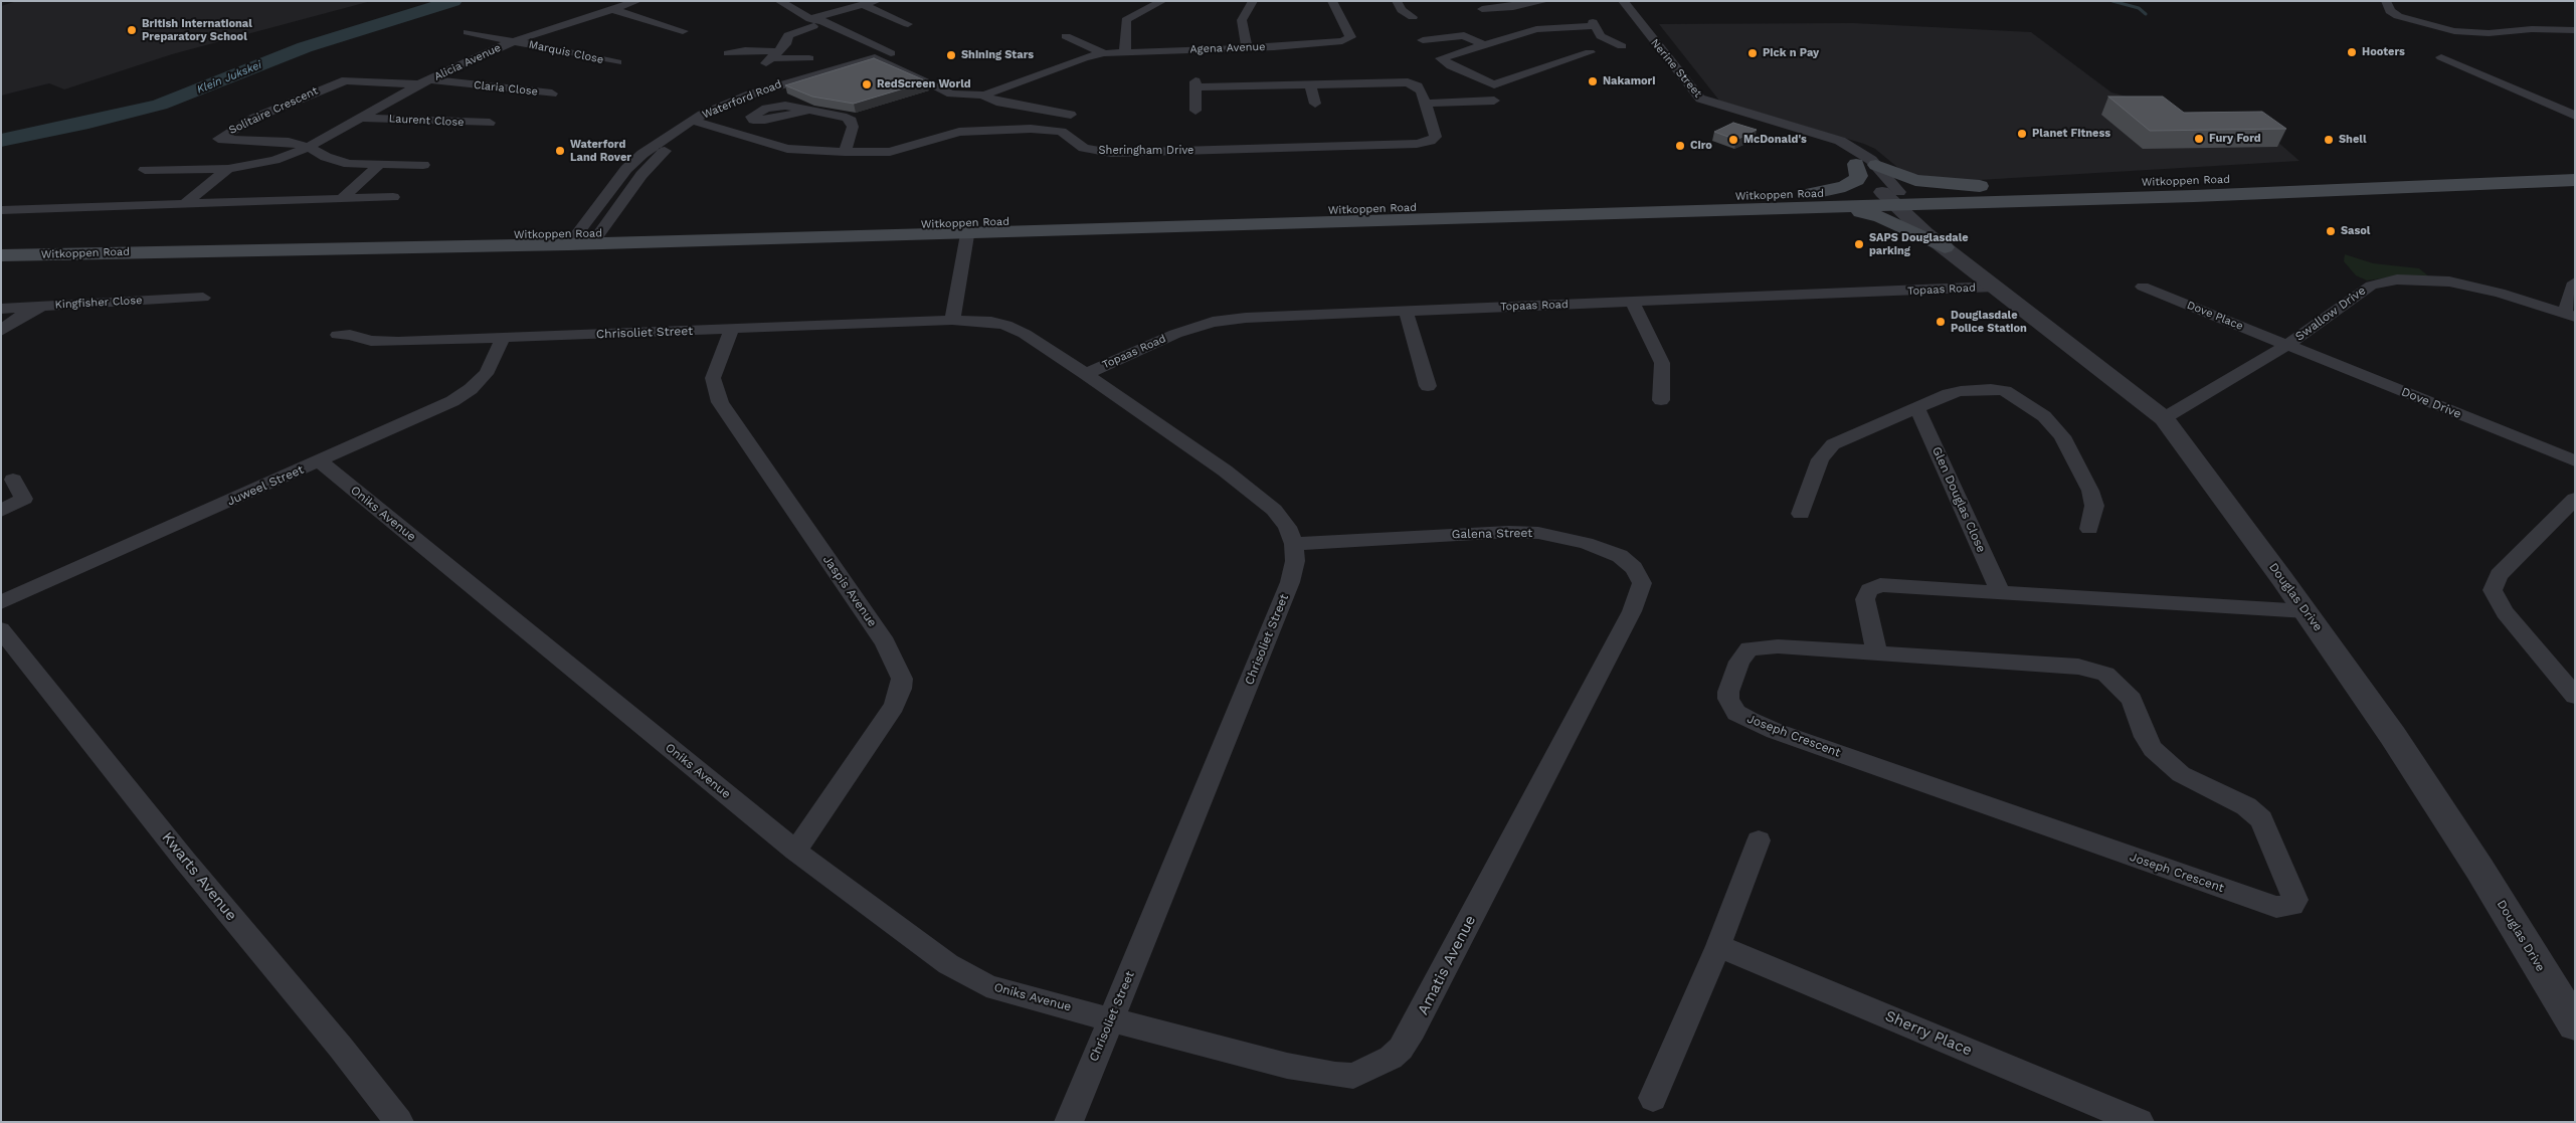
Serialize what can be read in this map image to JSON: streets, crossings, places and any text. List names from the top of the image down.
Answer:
{
  "streets": {
    "main road": ["Witkoppen Road"],
    "street": [
      "Agena Avenue",
      "Marquis Close",
      "Alicia Avenue",
      "Nerine Street",
      "Claria Close",
      "Waterford Road",
      "Solitaire Crescent",
      "Laurent Close",
      "Sheringham Drive",
      "Topaas Road",
      "Kingfisher Close",
      "Swallow Drive",
      "Dove Place",
      "Chrisoliet Street",
      "Dove Drive",
      "Juweel Street",
      "Glen Douglas Close",
      "Oniks Avenue",
      "Galena Street",
      "Jaspis Avenue",
      "Douglas Drive",
      "Joseph Crescent",
      "Kwarts Avenue",
      "Amatis Avenue",
      "Sherry Place"
    ]
  },
  "crossings": [
    ["Marquis Close", "Alicia Avenue"],
    ["Alicia Avenue", "Claria Close"],
    ["Alicia Avenue", "Solitaire Crescent"],
    ["Alicia Avenue", "Laurent Close"],
    ["Nerine Street", "Witkoppen Road"],
    ["Nerine Street", "Douglas Drive"],
    ["Claria Close", "Solitaire Crescent"],
    ["Waterford Road", "Sheringham Drive"],
    ["Waterford Road", "Witkoppen Road"],
    ["Witkoppen Road", "Douglas Drive"],
    ["Topaas Road", "Chrisoliet Street"],
    ["Topaas Road", "Douglas Drive"],
    ["Swallow Drive", "Dove Place"],
    ["Swallow Drive", "Dove Drive"],
    ["Swallow Drive", "Douglas Drive"],
    ["Dove Place", "Dove Drive"],
    ["Chrisoliet Street", "Juweel Street"],
    ["Chrisoliet Street", "Oniks Avenue"],
    ["Chrisoliet Street", "Galena Street"],
    ["Chrisoliet Street", "Jaspis Avenue"],
    ["Chrisoliet Street", "Amatis Avenue"],
    ["Juweel Street", "Oniks Avenue"],
    ["Oniks Avenue", "Jaspis Avenue"],
    ["Oniks Avenue", "Amatis Avenue"],
    ["Galena Street", "Amatis Avenue"]
  ],
  "water": ["Klein Jukskei"],
  "places": [
    "British International Preparatory School",
    "Hooters",
    "Pick n Pay",
    "Shining Stars",
    "Nakamori",
    "RedScreen World",
    "Planet Fitness",
    "Fury Ford",
    "McDonald's",
    "Shell",
    "Ciro",
    "Waterford Land Rover",
    "Sasol",
    "SAPS Douglasdale parking",
    "Douglasdale Police Station"
  ]
}
